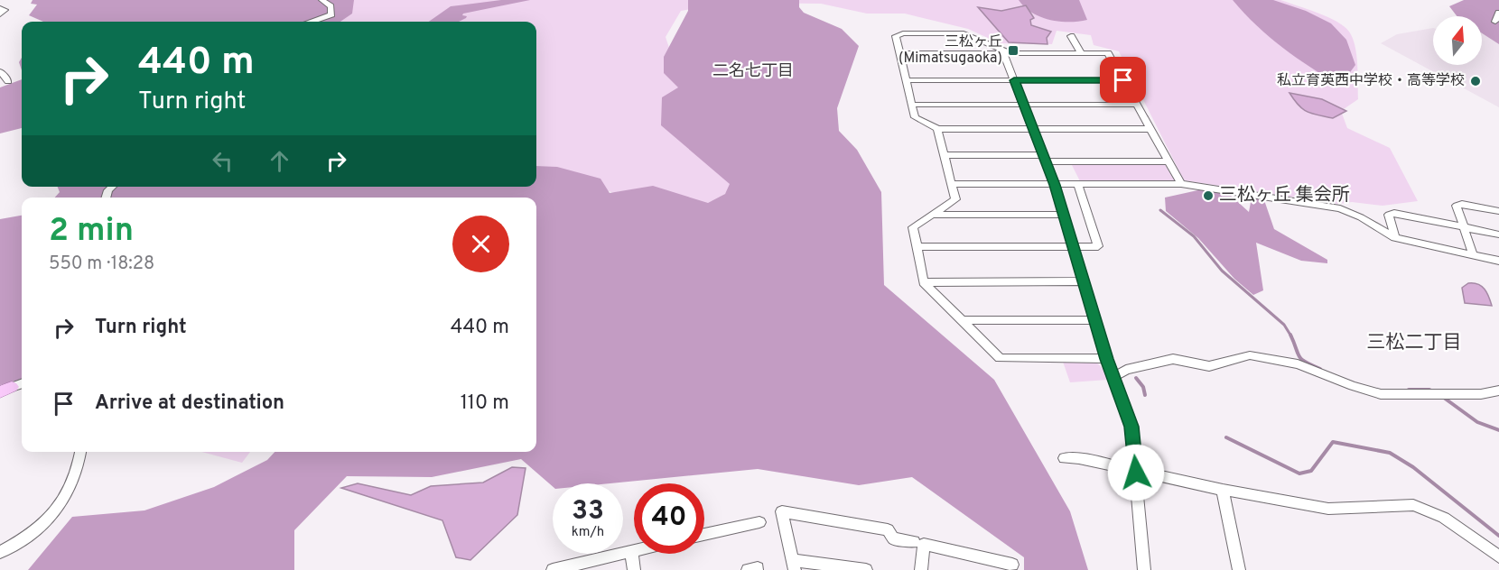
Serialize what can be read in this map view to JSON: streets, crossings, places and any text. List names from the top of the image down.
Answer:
{
  "districts": ["二名七丁目", "三松二丁目"],
  "places": {
    "transit": ["三松ヶ丘 (Mimatsugaoka)"],
    "other": ["私立育英西中学校・高等学校", "三松ヶ丘 集会所"]
  },
  "north": "top",
  "page": {
    "turn": ["440 m", "Turn right"],
    "heading": ["2 min", "550 m · 18:28"],
    "list": [
      {
        "name": "Turn right",
        "value": "440 m"
      },
      {
        "name": "Arrive at destination",
        "value": "110 m"
      }
    ],
    "speed": "33 km/h",
    "limit": "40"
  }
}
